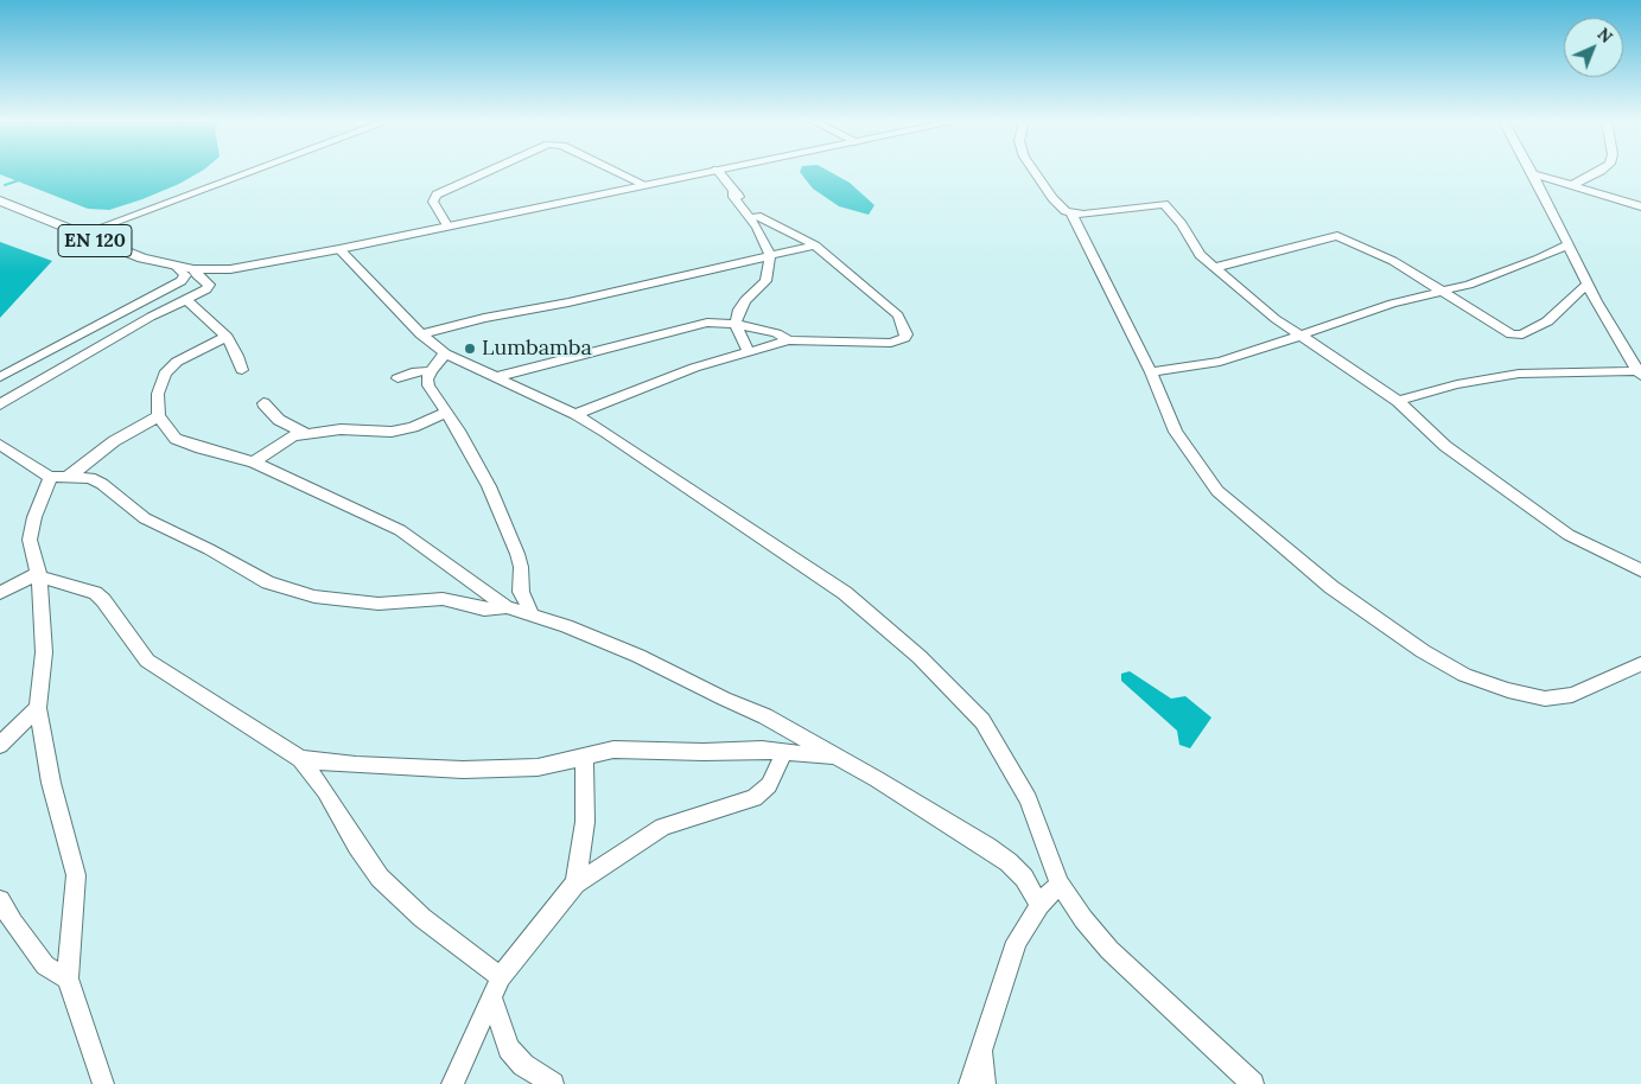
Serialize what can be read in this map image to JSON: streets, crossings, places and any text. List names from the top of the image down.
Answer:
{
  "streets": {
    "main road": ["EN 120"]
  },
  "places": ["Lumbamba"],
  "north": "top right"
}
